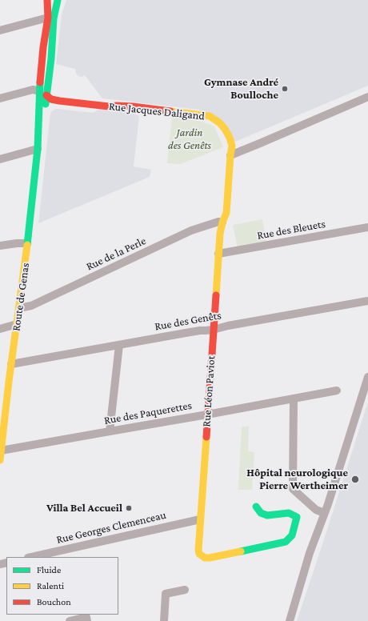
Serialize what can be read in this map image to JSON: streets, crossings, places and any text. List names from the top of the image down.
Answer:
{
  "streets": {
    "street": [
      "Rue Jacques Daligand",
      "Rue des Bleuets",
      "Rue de la Perle",
      "Route de Genas",
      "Rue des Genêts",
      "Rue Léon Paviot",
      "Rue des Paquerettes",
      "Rue Georges Clemenceau"
    ]
  },
  "crossings": [
    ["Rue Jacques Daligand", "Rue de la Perle"],
    ["Rue Jacques Daligand", "Route de Genas"],
    ["Rue Jacques Daligand", "Rue Léon Paviot"],
    ["Rue des Bleuets", "Rue Léon Paviot"],
    ["Rue de la Perle", "Route de Genas"],
    ["Rue de la Perle", "Rue Léon Paviot"],
    ["Route de Genas", "Rue des Genêts"],
    ["Route de Genas", "Rue des Paquerettes"],
    ["Rue des Genêts", "Rue Léon Paviot"],
    ["Rue Léon Paviot", "Rue des Paquerettes"],
    ["Rue Léon Paviot", "Rue Georges Clemenceau"]
  ],
  "parks": ["Jardin des Genêts"],
  "places": ["Gymnase André Boulloche", "Hôpital neurologique Pierre Wertheimer", "Villa Bel Accueil"],
  "legend": ["Fluide", "Ralenti", "Bouchon"]
}
